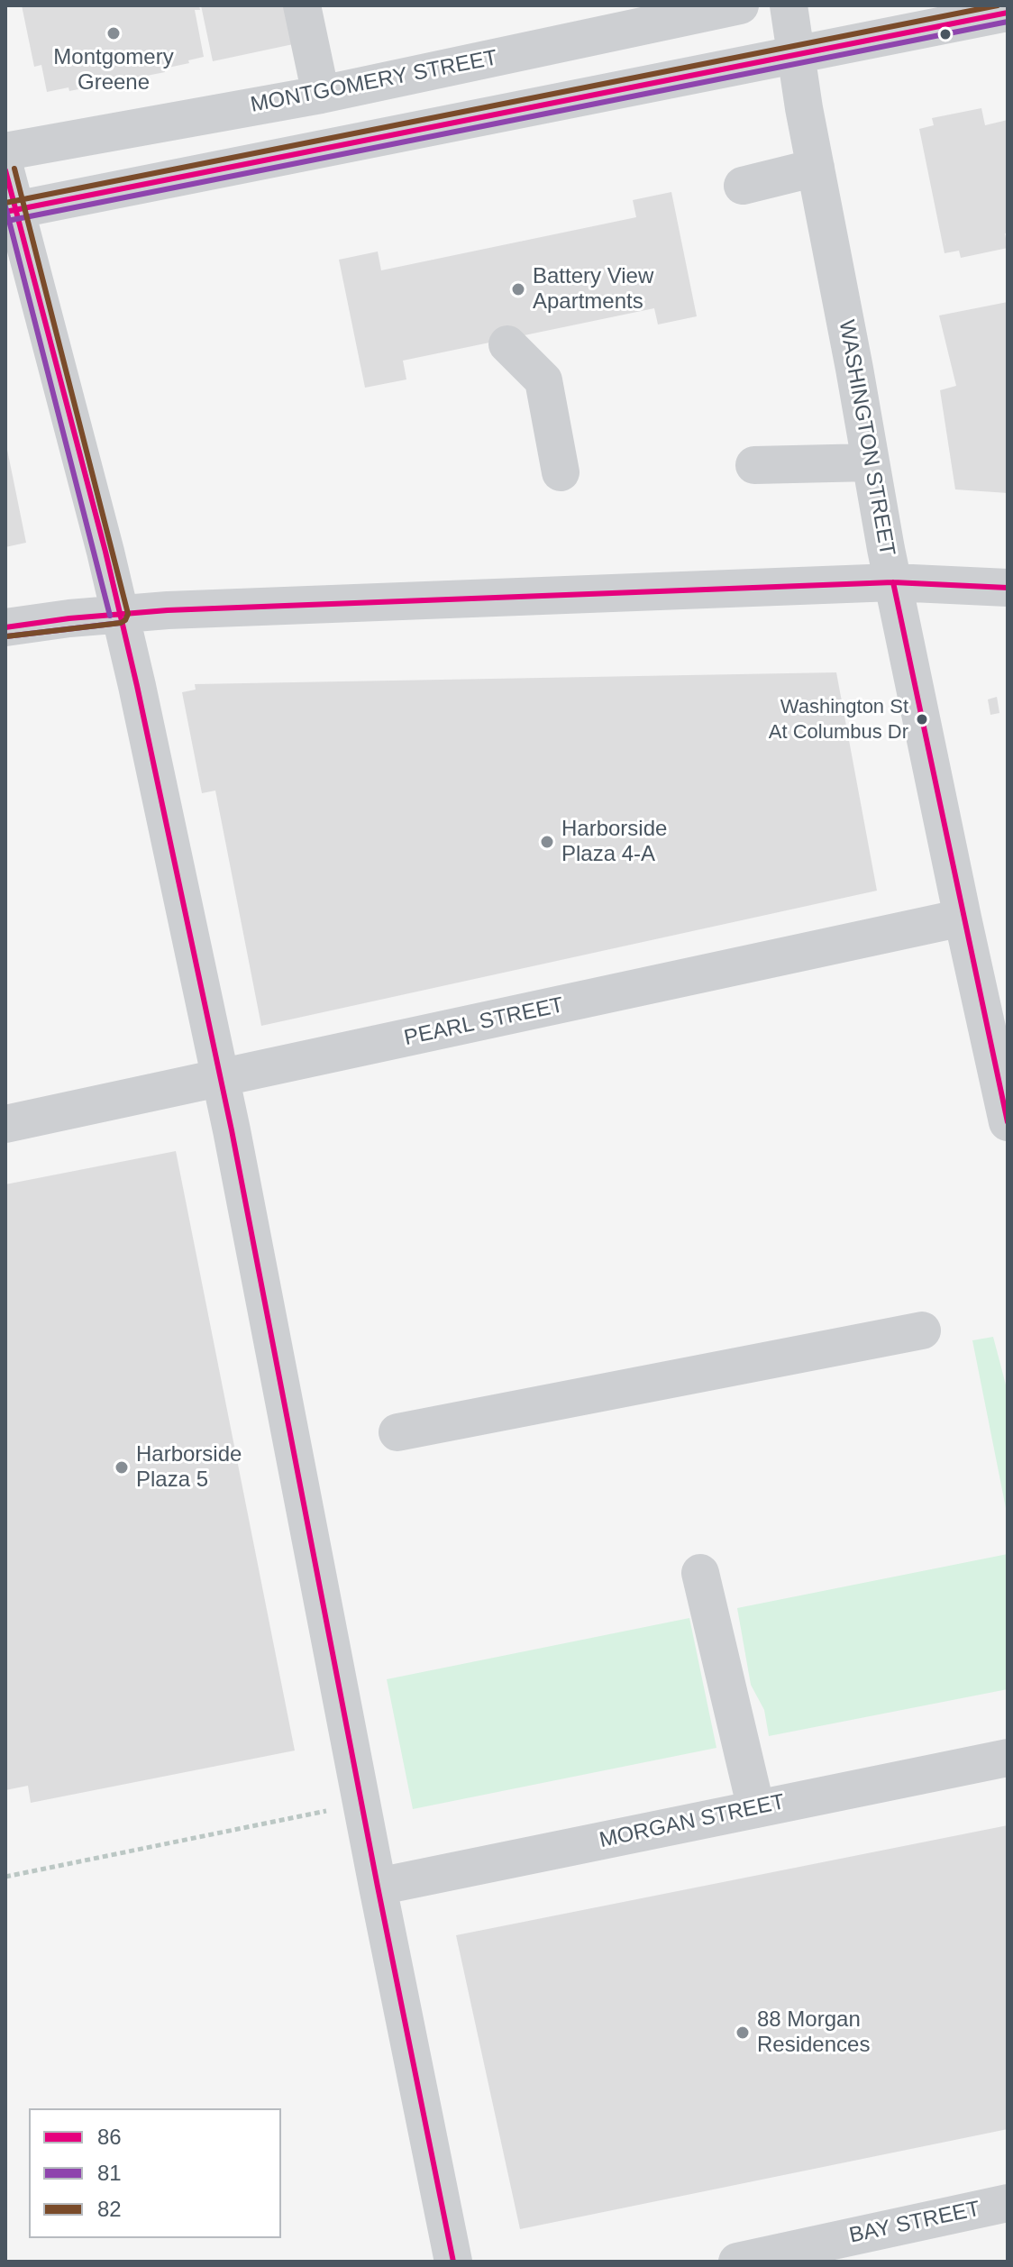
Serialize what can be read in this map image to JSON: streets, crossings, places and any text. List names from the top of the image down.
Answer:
{
  "streets": {
    "street": [
      "MONTGOMERY STREET",
      "WASHINGTON STREET",
      "PEARL STREET",
      "MORGAN STREET",
      "BAY STREET"
    ]
  },
  "crossings": [
    ["WASHINGTON STREET", "PEARL STREET"]
  ],
  "places": [
    "Montgomery Greene",
    "Battery View Apartments",
    "Washington St At Columbus Dr",
    "Harborside Plaza 4-A",
    "Harborside Plaza 5",
    "88 Morgan Residences"
  ],
  "lines": ["transit line 82", "transit line 86", "transit line 81"],
  "legend": ["86", "81", "82"]
}
